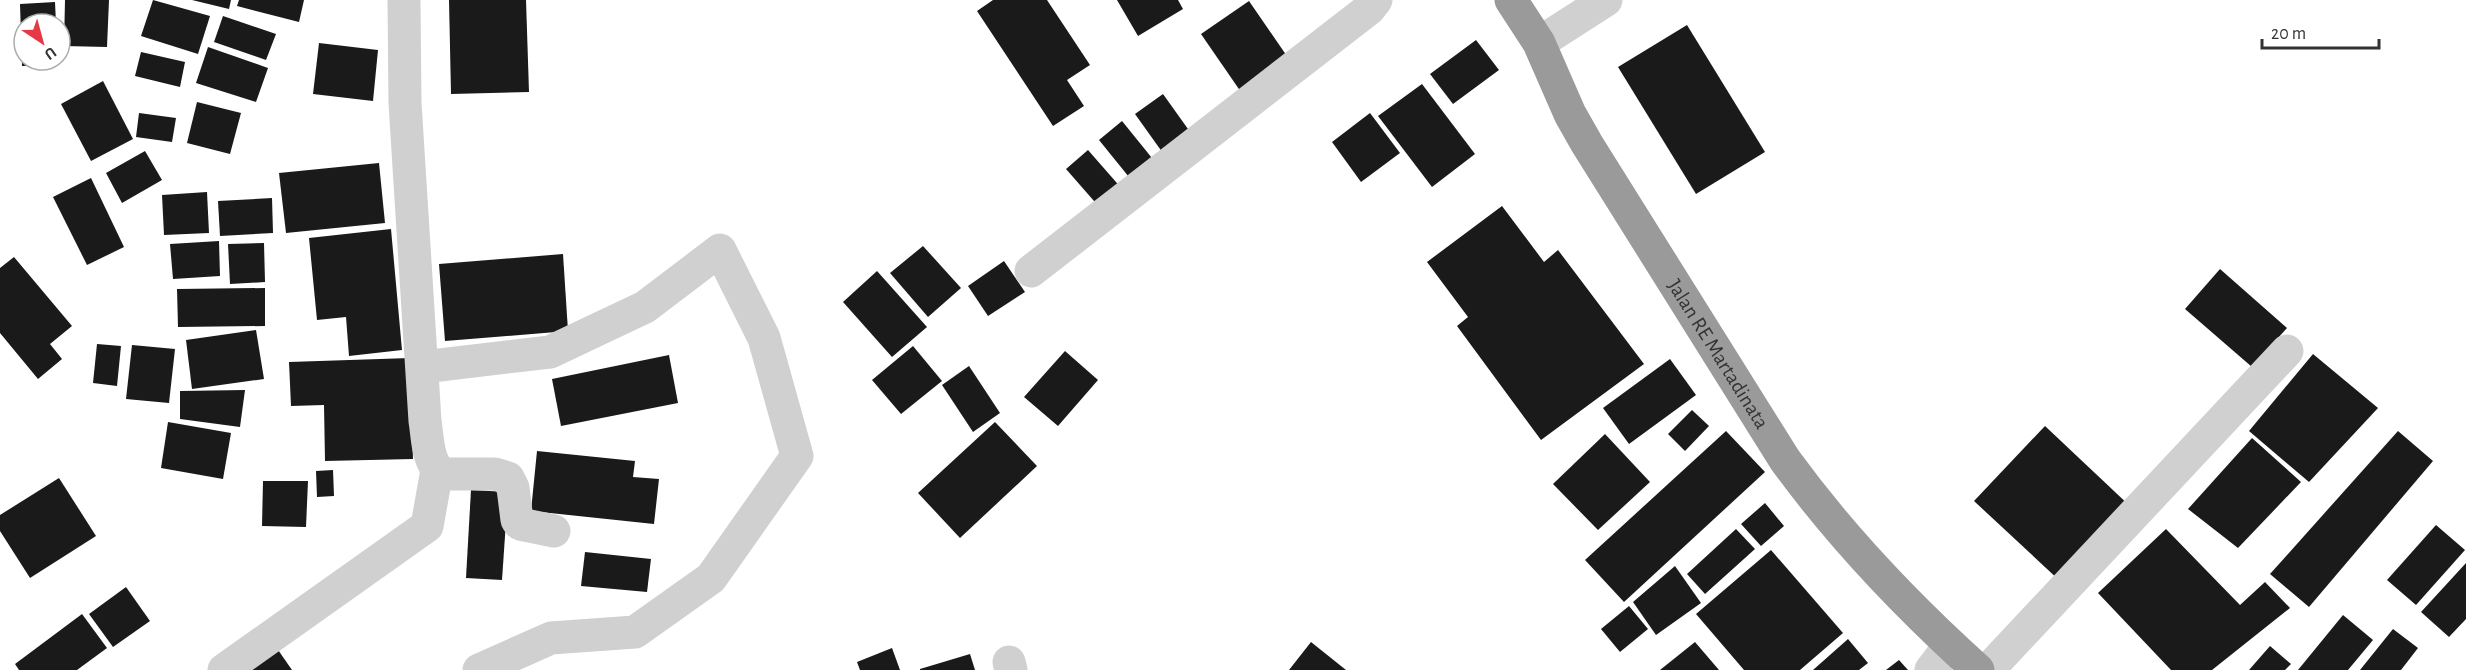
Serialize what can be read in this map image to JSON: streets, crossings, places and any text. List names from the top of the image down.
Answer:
{
  "streets": {
    "highway": ["Jalan RE Martadinata"]
  },
  "scale_bar": "20 m",
  "north": "bottom right"
}
